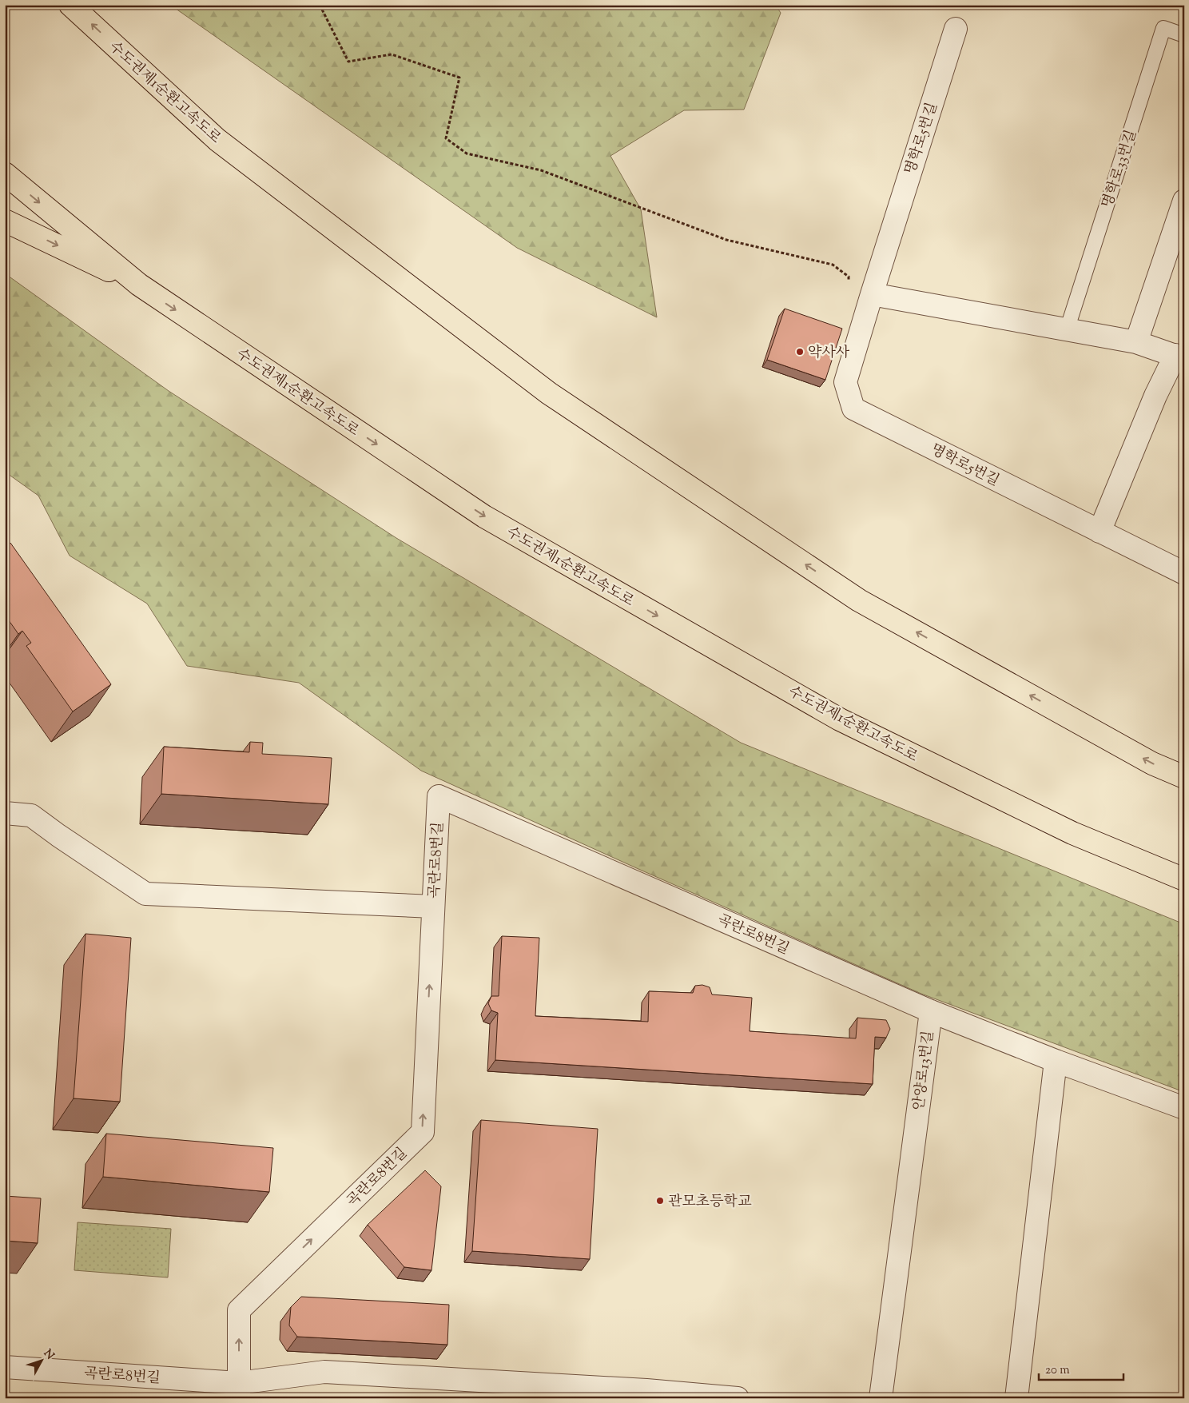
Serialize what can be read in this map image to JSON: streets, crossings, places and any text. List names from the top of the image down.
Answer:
{
  "streets": {
    "highway": ["수도권제1순환고속도로"],
    "street": ["명학로5번길", "곡란로8번길", "안양로13번길"],
    "lane": ["명학로33번길"]
  },
  "crossings": [
    ["곡란로8번길", "안양로13번길"]
  ],
  "places": ["약사사", "관모초등학교"],
  "scale_bar": "20 m",
  "north": "top right"
}
